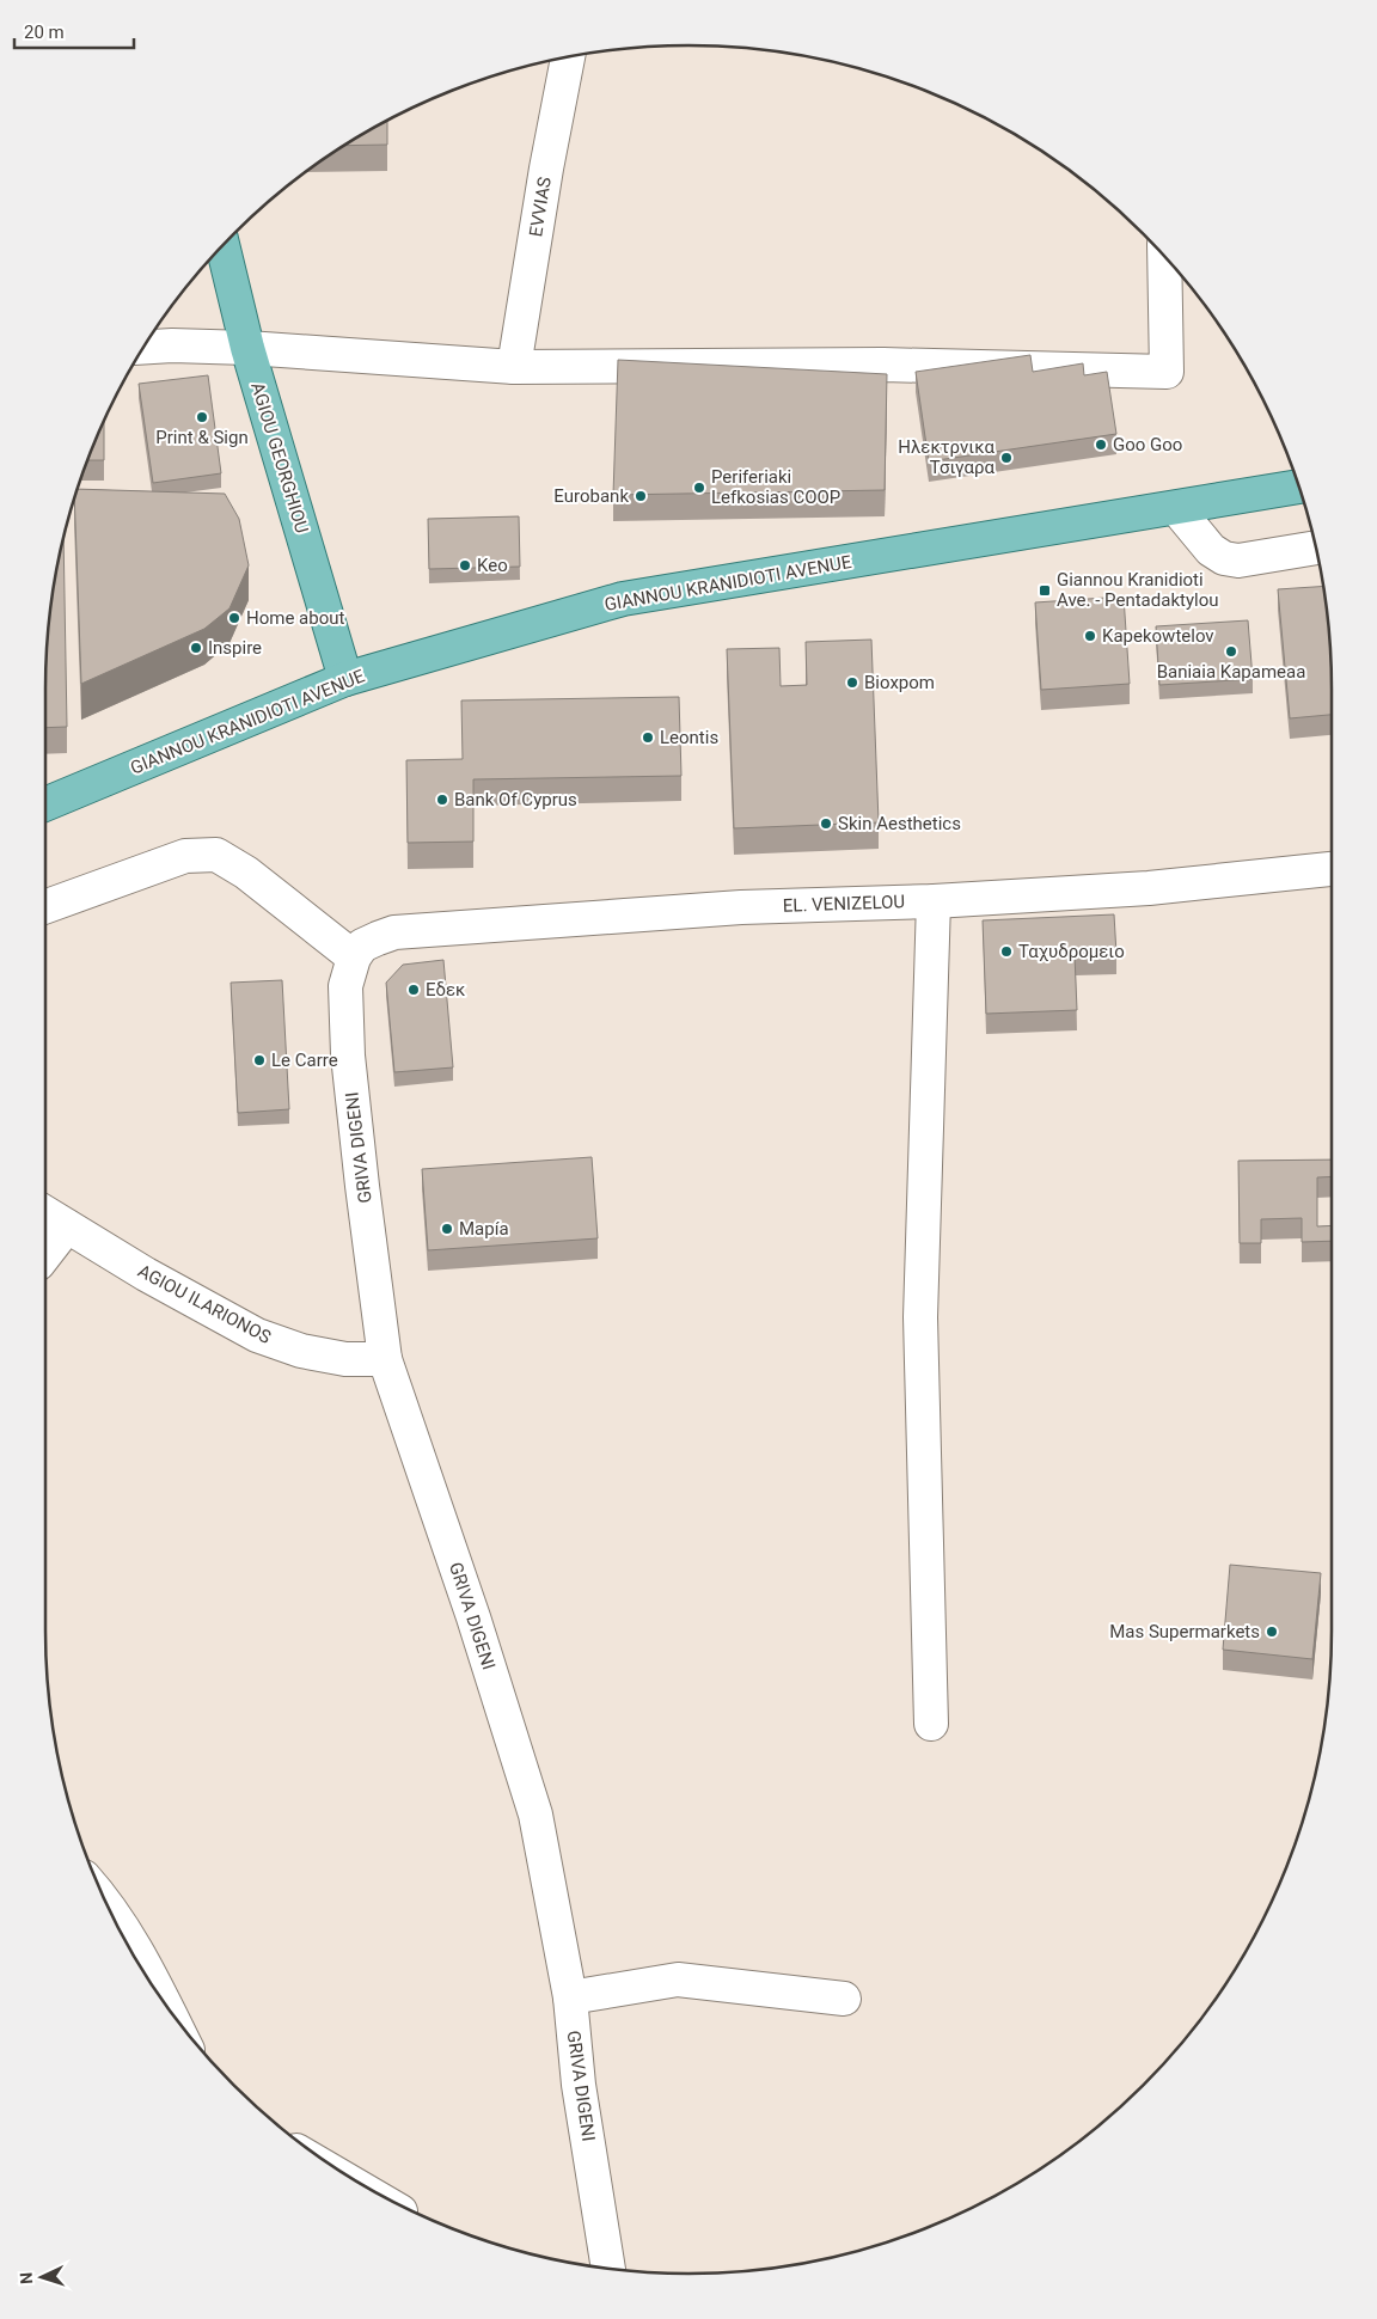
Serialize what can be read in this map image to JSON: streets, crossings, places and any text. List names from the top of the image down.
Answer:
{
  "streets": {
    "main road": ["AGIOU GEORGHIOU", "GIANNOU KRANIDIOTI AVENUE"],
    "street": [
      "EVVIAS",
      "EL. VENIZELOU",
      "GRIVA DIGENI",
      "AGIOU ILARIONOS"
    ]
  },
  "crossings": [
    ["AGIOU GEORGHIOU", "GIANNOU KRANIDIOTI AVENUE"],
    ["EL. VENIZELOU", "GRIVA DIGENI"],
    ["GRIVA DIGENI", "AGIOU ILARIONOS"]
  ],
  "places": {
    "other": [
      "Print & Sign",
      "Goo Goo",
      "Ηλεκτρνικα Τσιγαρα",
      "Periferiaki Lefkosias COOP",
      "Eurobank",
      "Keo",
      "Home about",
      "Kapekowtelov",
      "Inspire",
      "Baniaia Kapameaa",
      "Bioxpom",
      "Leontis",
      "Bank Of Cyprus",
      "Skin Aesthetics",
      "Ταχυδρομειο",
      "Εδεκ",
      "Le Carre",
      "Mapía",
      "Mas Supermarkets"
    ],
    "transit": ["Giannou Kranidioti Ave. - Pentadaktylou"]
  },
  "scale_bar": "20 m",
  "north": "left"
}
